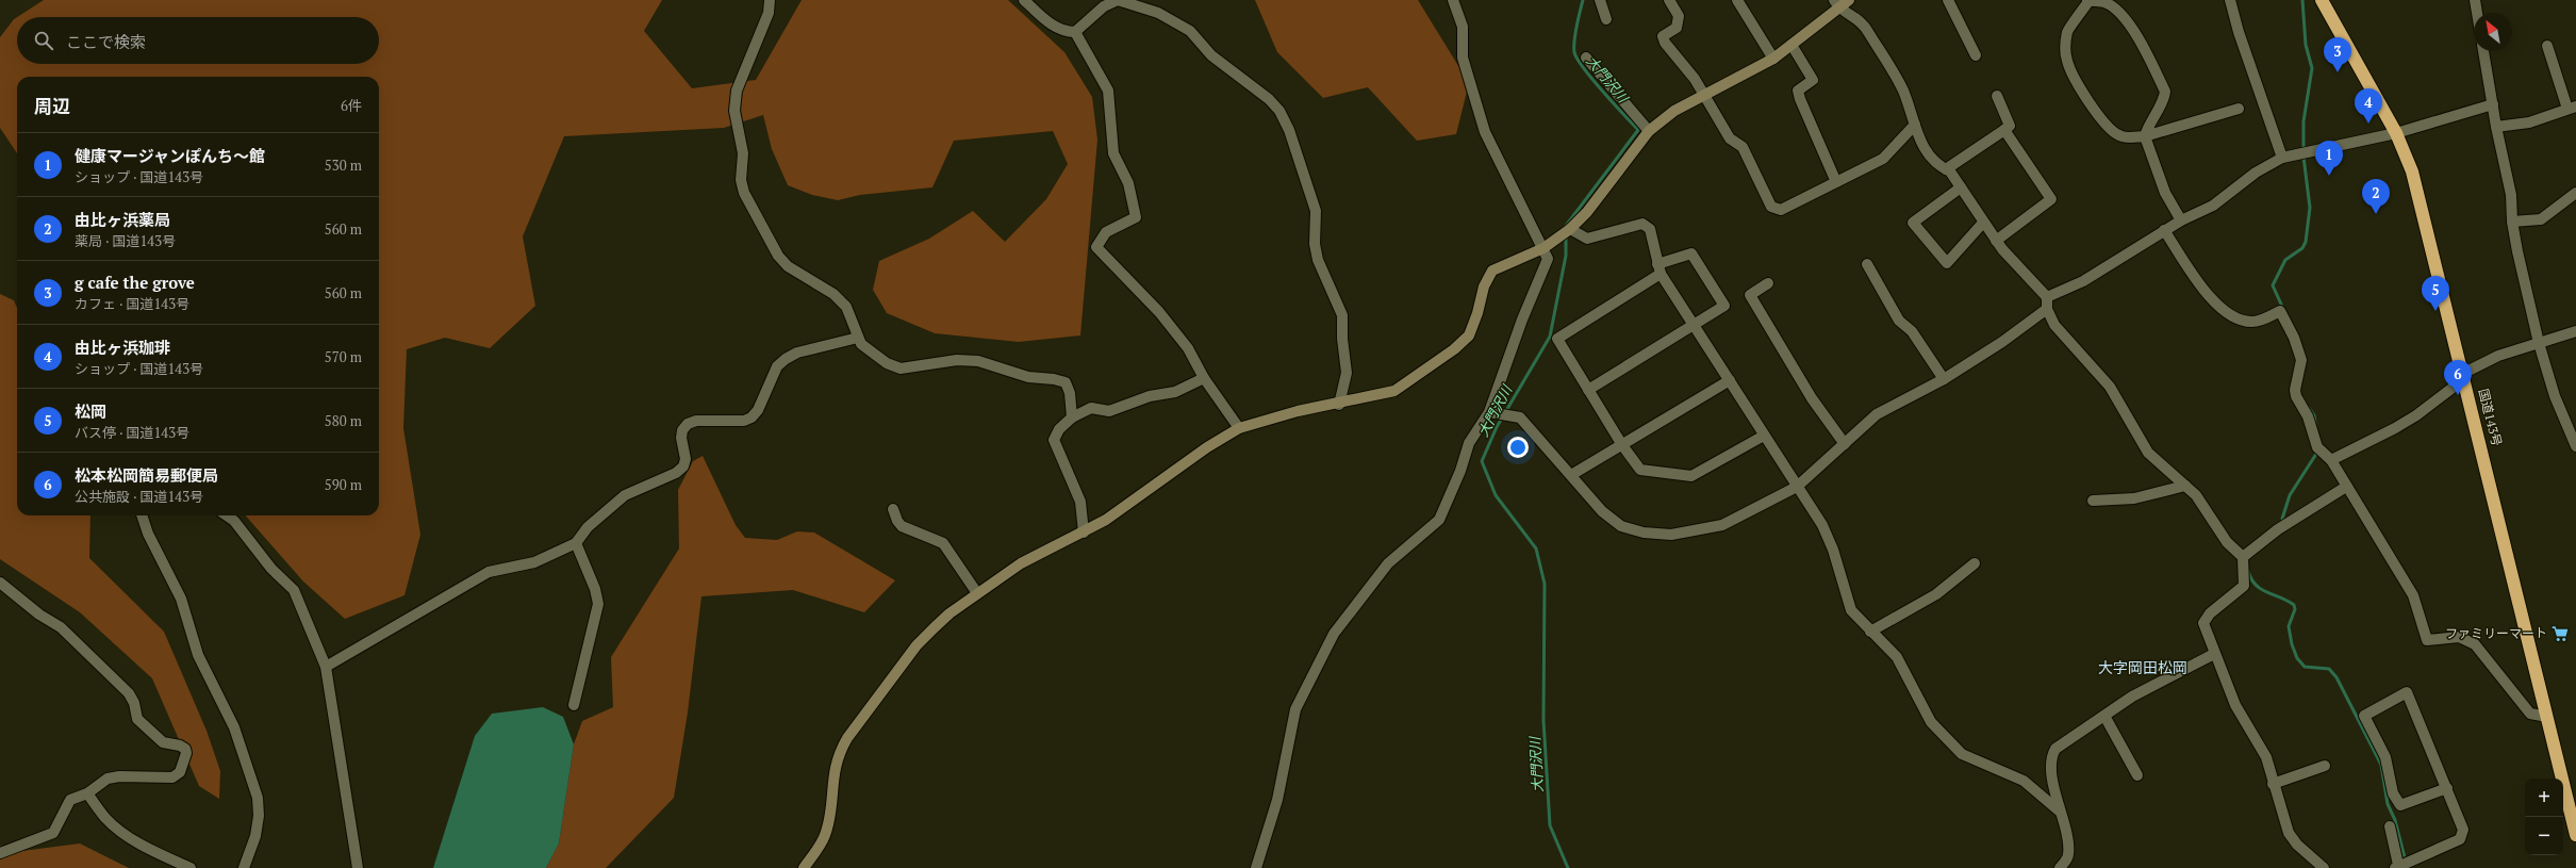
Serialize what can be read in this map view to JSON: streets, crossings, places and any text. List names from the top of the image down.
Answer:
{
  "streets": {
    "highway": ["国道143号"]
  },
  "districts": ["大字岡田松岡"],
  "water": ["大門沢川"],
  "places": {
    "supermarket": ["ファミリーマート"]
  },
  "north": "top left",
  "page": {
    "search": "ここで検索",
    "pins": [
      "3",
      "4",
      "1",
      "2",
      "5",
      "6"
    ],
    "heading": ["周辺", "6件"],
    "list": [
      {
        "mark": "1",
        "name": "健康マージャンぽんち～館",
        "note": "ショップ · 国道143号",
        "value": "530 m"
      },
      {
        "mark": "2",
        "name": "由比ヶ浜薬局",
        "note": "薬局 · 国道143号",
        "value": "560 m"
      },
      {
        "mark": "3",
        "name": "g cafe the grove",
        "note": "カフェ · 国道143号",
        "value": "560 m"
      },
      {
        "mark": "4",
        "name": "由比ヶ浜珈琲",
        "note": "ショップ · 国道143号",
        "value": "570 m"
      },
      {
        "mark": "5",
        "name": "松岡",
        "note": "バス停 · 国道143号",
        "value": "580 m"
      },
      {
        "mark": "6",
        "name": "松本松岡簡易郵便局",
        "note": "公共施設 · 国道143号",
        "value": "590 m"
      }
    ],
    "map_buttons": ["+", "−"]
  }
}
